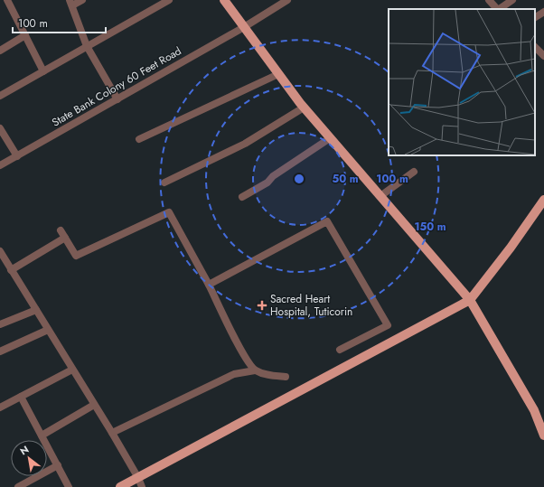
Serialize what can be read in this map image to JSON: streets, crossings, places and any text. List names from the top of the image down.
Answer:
{
  "streets": {
    "street": ["State Bank Colony 60 Feet Road"]
  },
  "places": {
    "health": ["Sacred Heart Hospital, Tuticorin"]
  },
  "scale_bar": "100 m",
  "north": "top left",
  "rings": ["50 m", "100 m", "150 m"]
}
